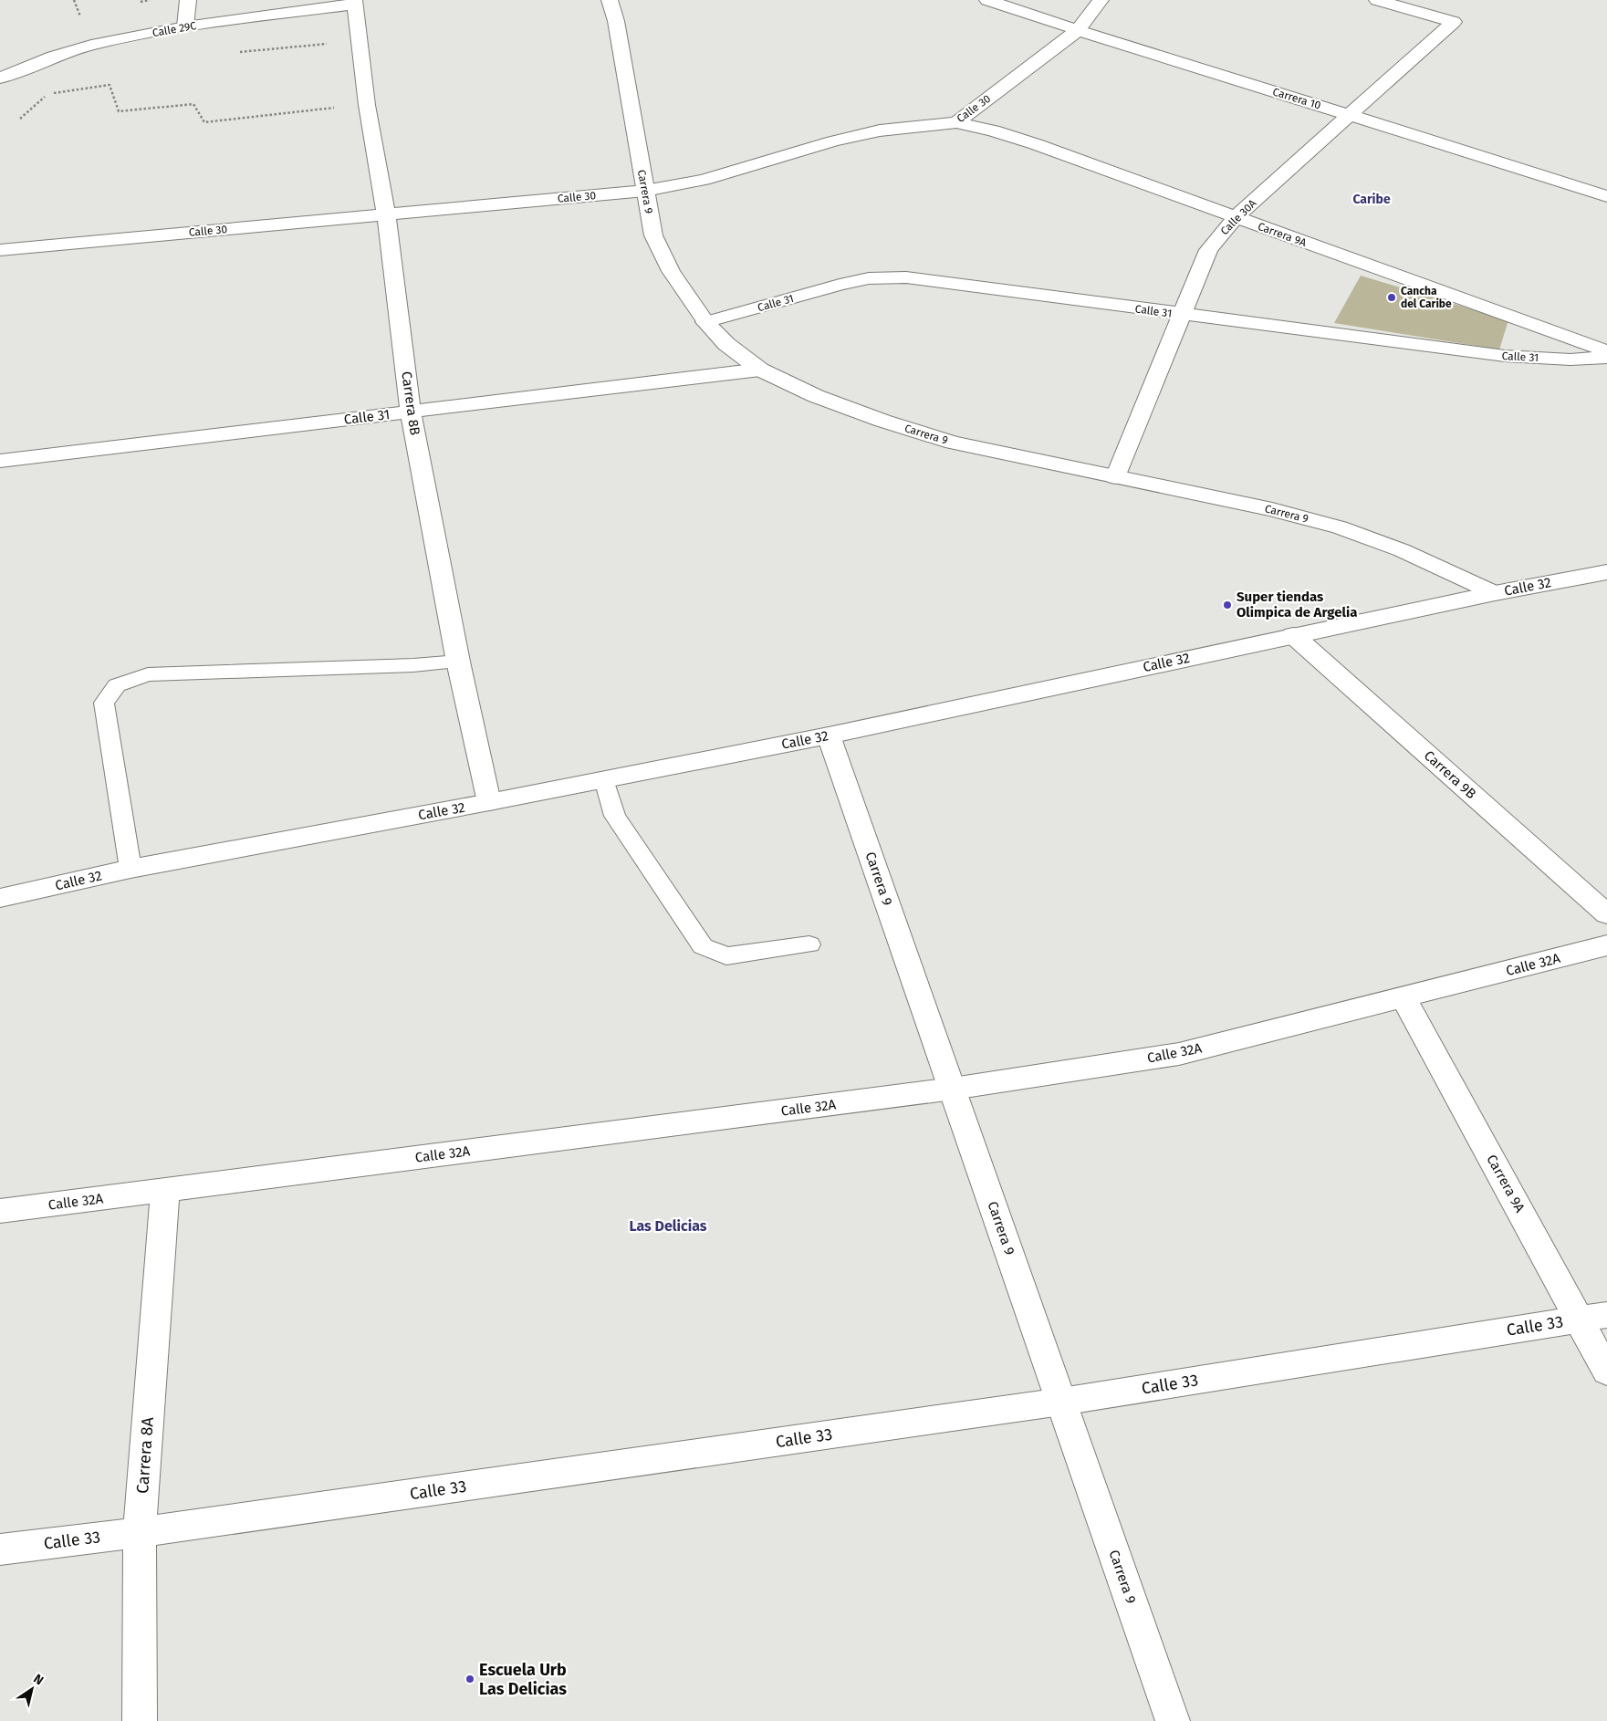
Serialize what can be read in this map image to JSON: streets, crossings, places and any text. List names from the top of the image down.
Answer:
{
  "streets": {
    "street": [
      "Calle 29C",
      "Carrera 10",
      "Calle 30",
      "Carrera 9",
      "Calle 30A",
      "Carrera 9A",
      "Calle 31",
      "Carrera 8B",
      "Calle 32",
      "Carrera 9B",
      "Calle 32A",
      "Calle 33",
      "Carrera 8A"
    ]
  },
  "crossings": [
    ["Calle 29C", "Carrera 8B"],
    ["Carrera 10", "Calle 30"],
    ["Carrera 10", "Calle 30A"],
    ["Calle 30", "Carrera 9"],
    ["Calle 30", "Carrera 9A"],
    ["Calle 30", "Carrera 8B"],
    ["Carrera 9", "Calle 30A"],
    ["Carrera 9", "Calle 31"],
    ["Carrera 9", "Calle 32"],
    ["Carrera 9", "Calle 32A"],
    ["Carrera 9", "Calle 33"],
    ["Calle 30A", "Carrera 9A"],
    ["Calle 30A", "Calle 31"],
    ["Carrera 9A", "Calle 32A"],
    ["Carrera 9A", "Calle 33"],
    ["Calle 31", "Carrera 8B"],
    ["Carrera 8B", "Calle 32"],
    ["Calle 32", "Carrera 9B"],
    ["Calle 32A", "Carrera 8A"],
    ["Calle 33", "Carrera 8A"]
  ],
  "districts": ["Caribe", "Las Delicias"],
  "places": ["Cancha del Caribe", "Super tiendas Olimpica de Argelia", "Escuela Urb Las Delicias"],
  "north": "top right"
}
